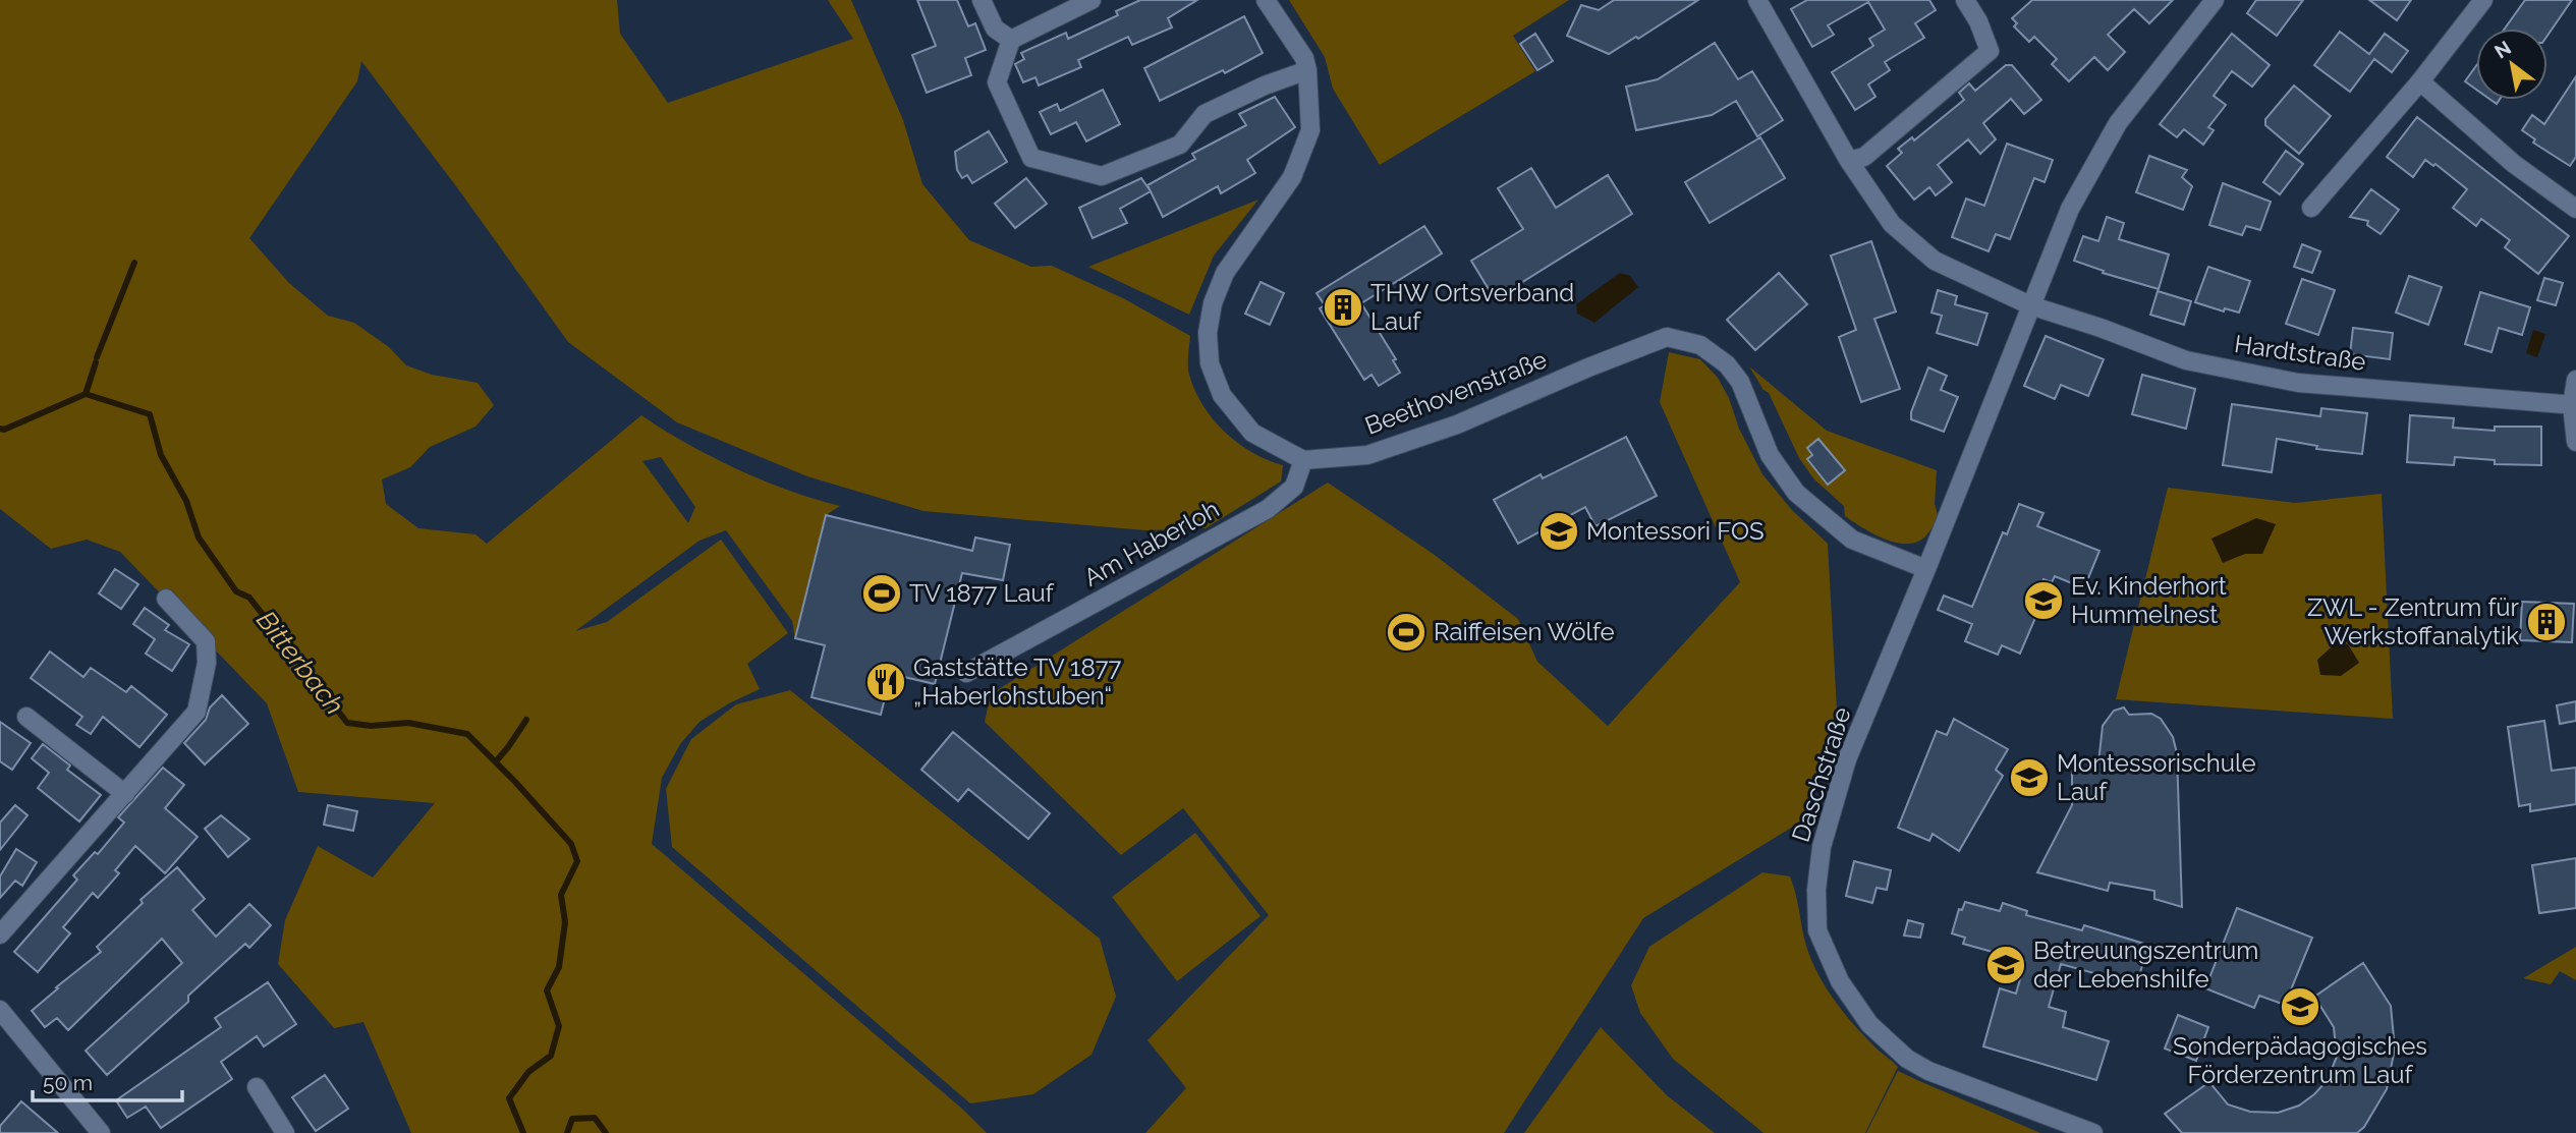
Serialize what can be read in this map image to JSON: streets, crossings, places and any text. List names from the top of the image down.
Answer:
{
  "streets": {
    "street": [
      "Hardtstraße",
      "Beethovenstraße",
      "Am Haberloh",
      "Daschstraße"
    ]
  },
  "crossings": [
    ["Hardtstraße", "Daschstraße"],
    ["Beethovenstraße", "Am Haberloh"],
    ["Beethovenstraße", "Daschstraße"]
  ],
  "water": ["Bitterbach"],
  "places": {
    "building": ["THW Ortsverband Lauf", "ZWL - Zentrum für Werkstoffanalytik"],
    "school or university": [
      "Montessori FOS",
      "Ev. Kinderhort Hummelnest",
      "Montessorischule Lauf",
      "Betreuungszentrum der Lebenshilfe",
      "Sonderpädagogisches Förderzentrum Lauf"
    ],
    "sports": ["TV 1877 Lauf", "Raiffeisen Wölfe"],
    "restaurant": ["Gaststätte TV 1877 „Haberlohstuben“"]
  },
  "scale_bar": "50 m",
  "north": "top left"
}
